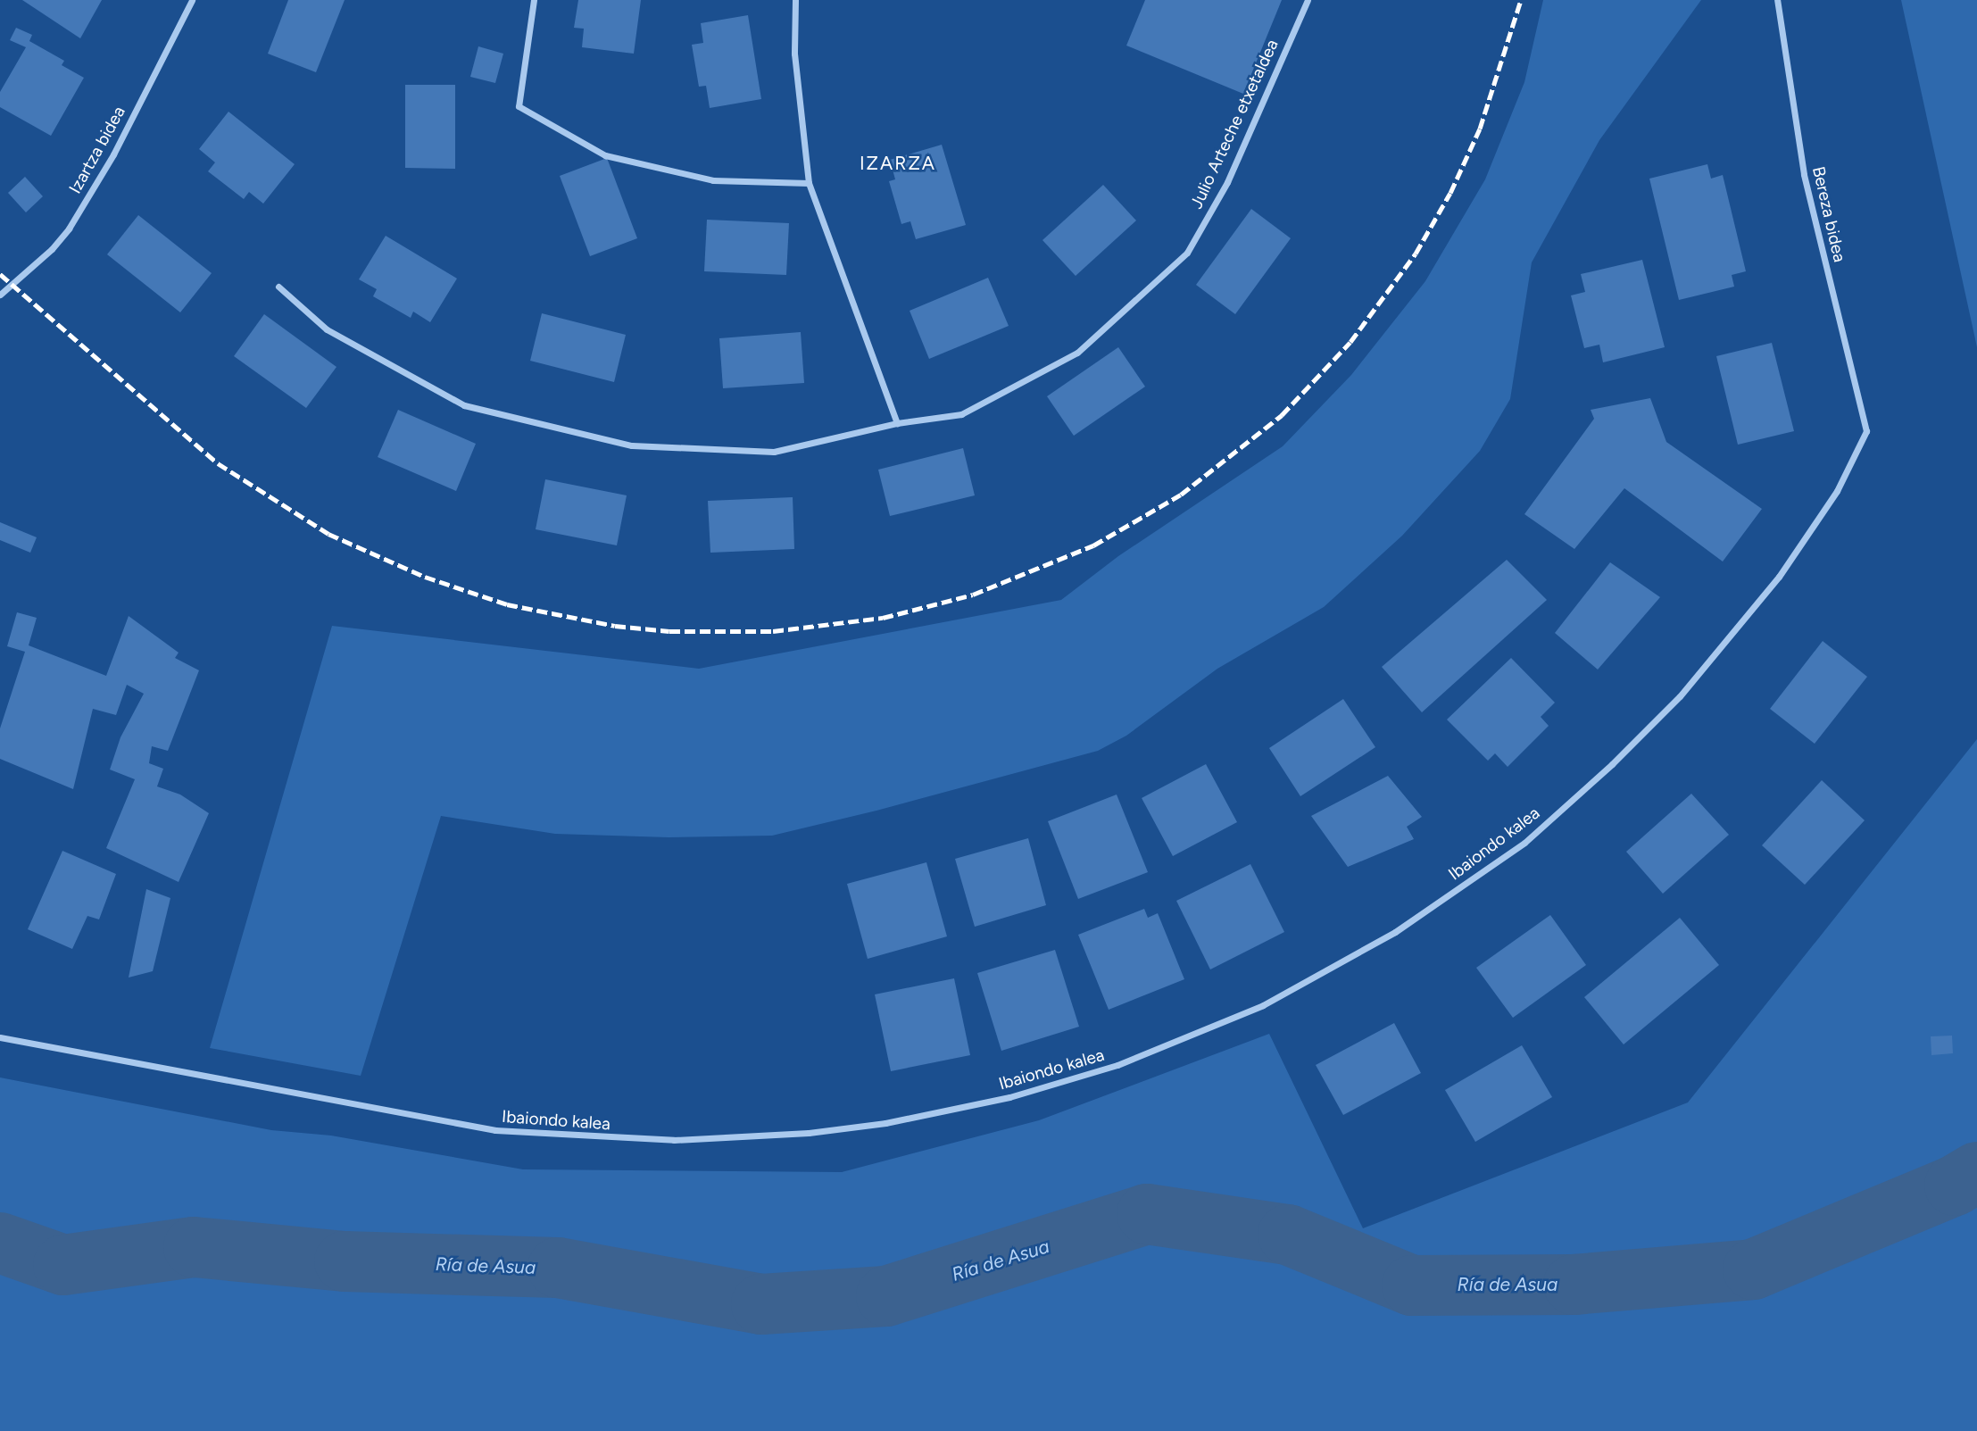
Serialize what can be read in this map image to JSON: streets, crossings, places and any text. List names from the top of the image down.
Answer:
{
  "streets": {
    "street": [
      "Julio Arteche etxetaldea",
      "Izartza bidea",
      "Bereza bidea",
      "Ibaiondo kalea"
    ]
  },
  "crossings": [
    ["Bereza bidea", "Ibaiondo kalea"]
  ],
  "districts": ["IZARZA"],
  "water": ["Ría de Asua"]
}
